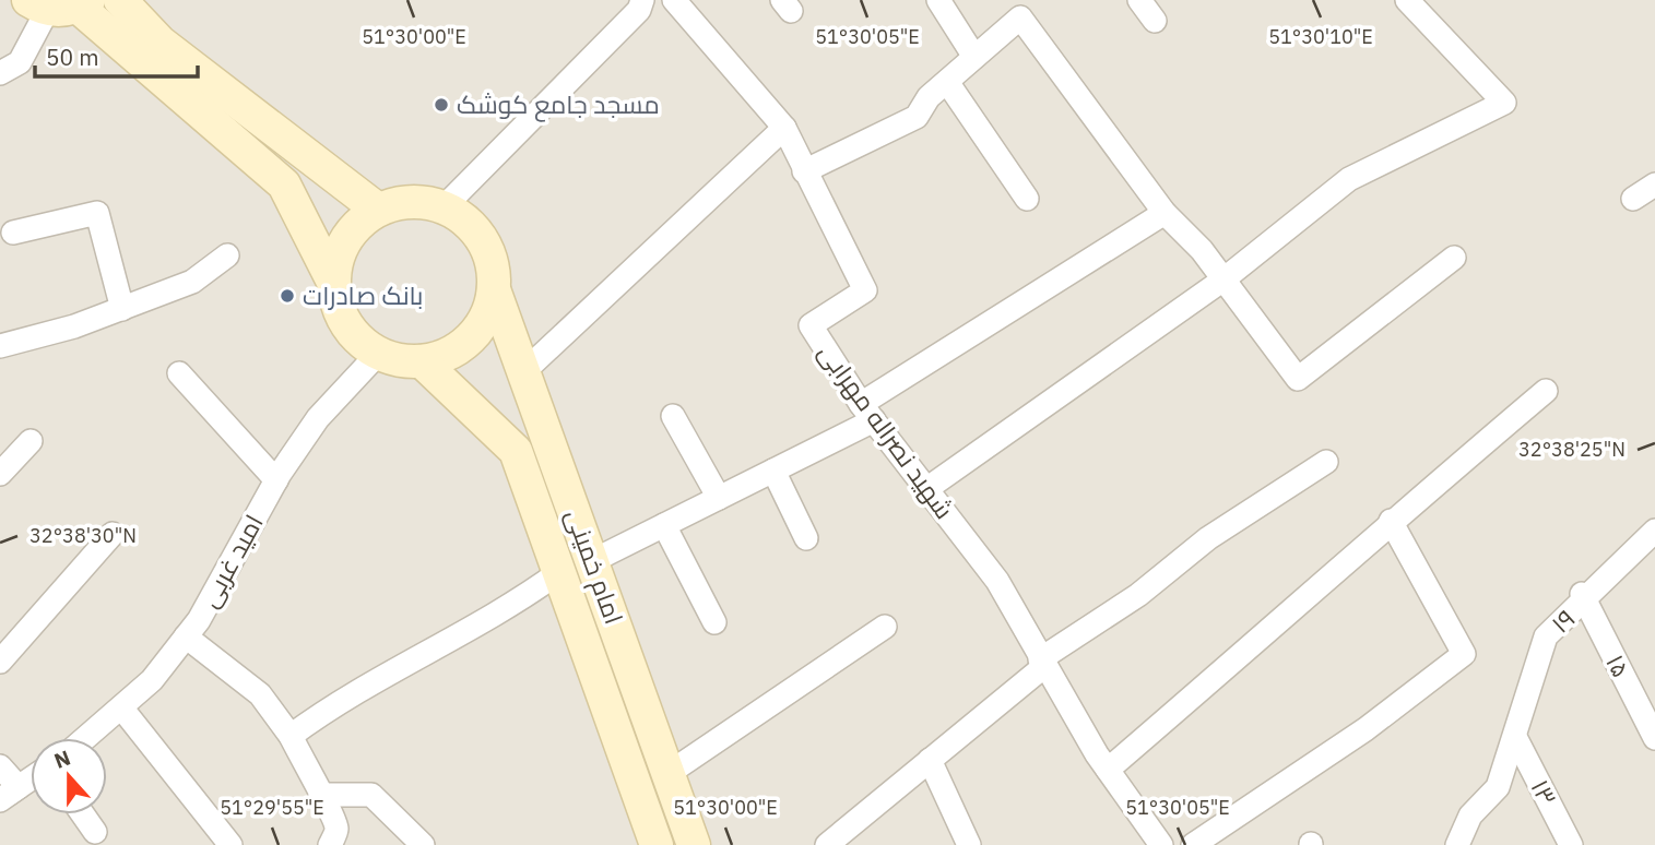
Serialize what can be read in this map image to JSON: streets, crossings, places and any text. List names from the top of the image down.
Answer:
{
  "streets": {
    "main road": ["امام خمینی"],
    "street": [
      "شهید نصراله مهرابی",
      "امید غربی",
      "۱۹",
      "۱۵",
      "۱۳"
    ]
  },
  "crossings": [
    ["امید غربی", "امام خمینی"],
    ["۱۹", "۱۵"],
    ["۱۹", "۱۳"]
  ],
  "places": ["مسجد جامع کوشک", "بانک صادرات"],
  "scale_bar": "50 m",
  "north": "top",
  "coordinates": [
    "51°30'00\"E",
    "51°30'05\"E",
    "51°30'10\"E",
    "32°38'25\"N",
    "32°38'30\"N",
    "51°29'55\"E"
  ]
}
